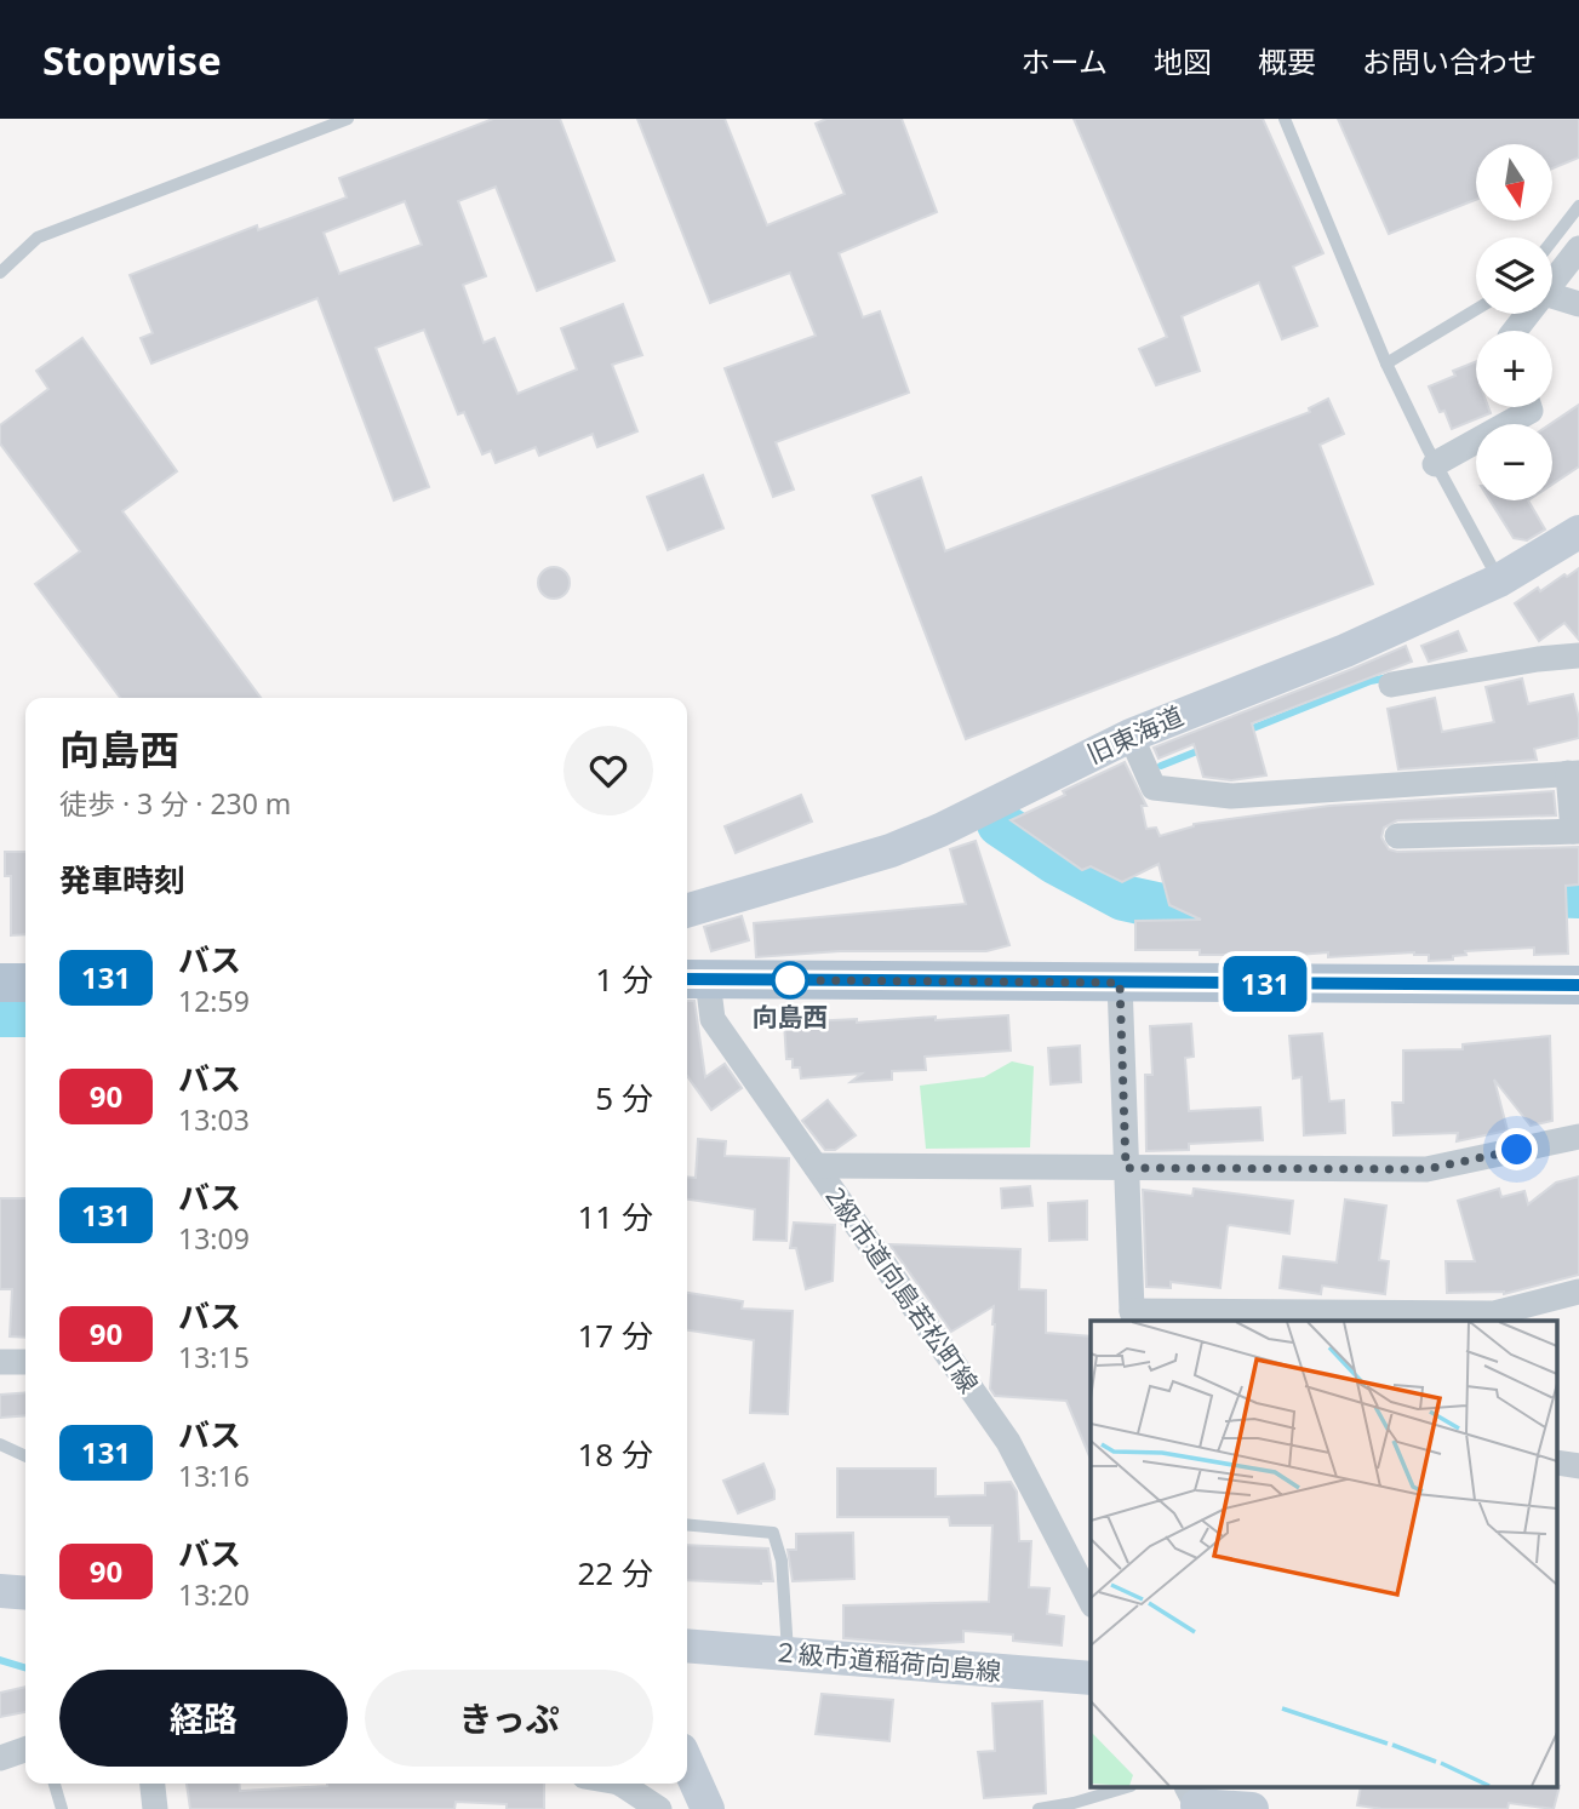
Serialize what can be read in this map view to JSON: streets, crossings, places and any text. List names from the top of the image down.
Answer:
{
  "streets": {
    "street": ["旧東海道", "2級市道向島若松町線", "２級市道稲荷向島線"]
  },
  "places": ["向島西"],
  "lines": ["bus line 131"],
  "north": "bottom",
  "page": {
    "header": "Stopwise",
    "nav": [
      "ホーム",
      "地図",
      "概要",
      "お問い合わせ"
    ],
    "on_map": "131",
    "map_buttons": ["+", "−"],
    "heading": [
      ["向島西", "徒歩 · 3 分 · 230 m"],
      "発車時刻"
    ],
    "list": [
      {
        "mark": "131",
        "name": "バス",
        "note": "12:59",
        "value": "1 分"
      },
      {
        "mark": "90",
        "name": "バス",
        "note": "13:03",
        "value": "5 分"
      },
      {
        "mark": "131",
        "name": "バス",
        "note": "13:09",
        "value": "11 分"
      },
      {
        "mark": "90",
        "name": "バス",
        "note": "13:15",
        "value": "17 分"
      },
      {
        "mark": "131",
        "name": "バス",
        "note": "13:16",
        "value": "18 分"
      },
      {
        "mark": "90",
        "name": "バス",
        "note": "13:20",
        "value": "22 分"
      }
    ],
    "buttons": ["経路", "きっぷ"]
  }
}
